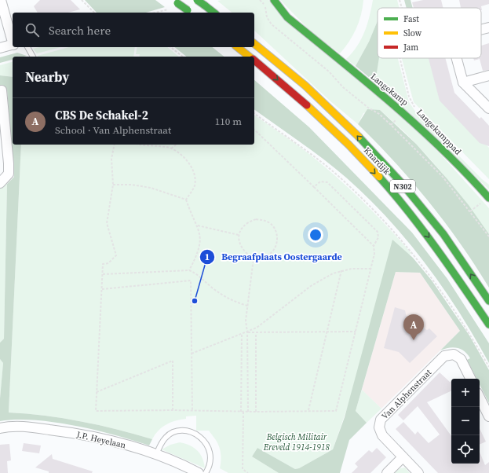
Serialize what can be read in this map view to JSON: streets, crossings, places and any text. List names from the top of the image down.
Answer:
{
  "streets": {
    "main road": ["Langekamp", "Knardijk", "N302"],
    "street": ["Van Alphenstraat", "J.P. Heyelaan"],
    "path": ["Langekamppad"]
  },
  "parks": ["Belgisch Militair Ereveld 1914-1918"],
  "places": ["Begraafplaats Oostergaarde"],
  "legend": ["Fast", "Slow", "Jam"],
  "page": {
    "search": "Search here",
    "heading": "Nearby",
    "list": [
      {
        "mark": "A",
        "name": "CBS De Schakel-2",
        "note": "School · Van Alphenstraat",
        "value": "110 m"
      }
    ],
    "pins": "A",
    "map_buttons": ["+", "−"]
  }
}
